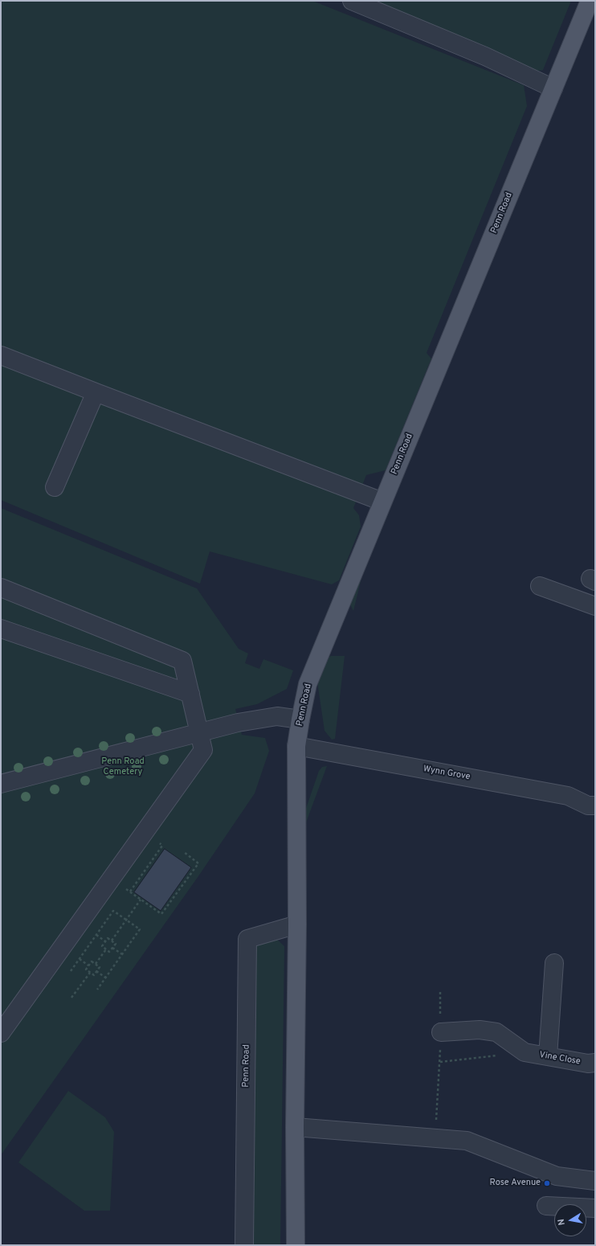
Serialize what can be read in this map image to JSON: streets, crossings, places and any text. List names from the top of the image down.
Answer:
{
  "streets": {
    "main road": ["Penn Road"],
    "street": ["Wynn Grove", "Vine Close"]
  },
  "crossings": [
    ["Penn Road", "Wynn Grove"]
  ],
  "parks": ["Penn Road Cemetery"],
  "places": ["Rose Avenue"],
  "north": "left"
}
